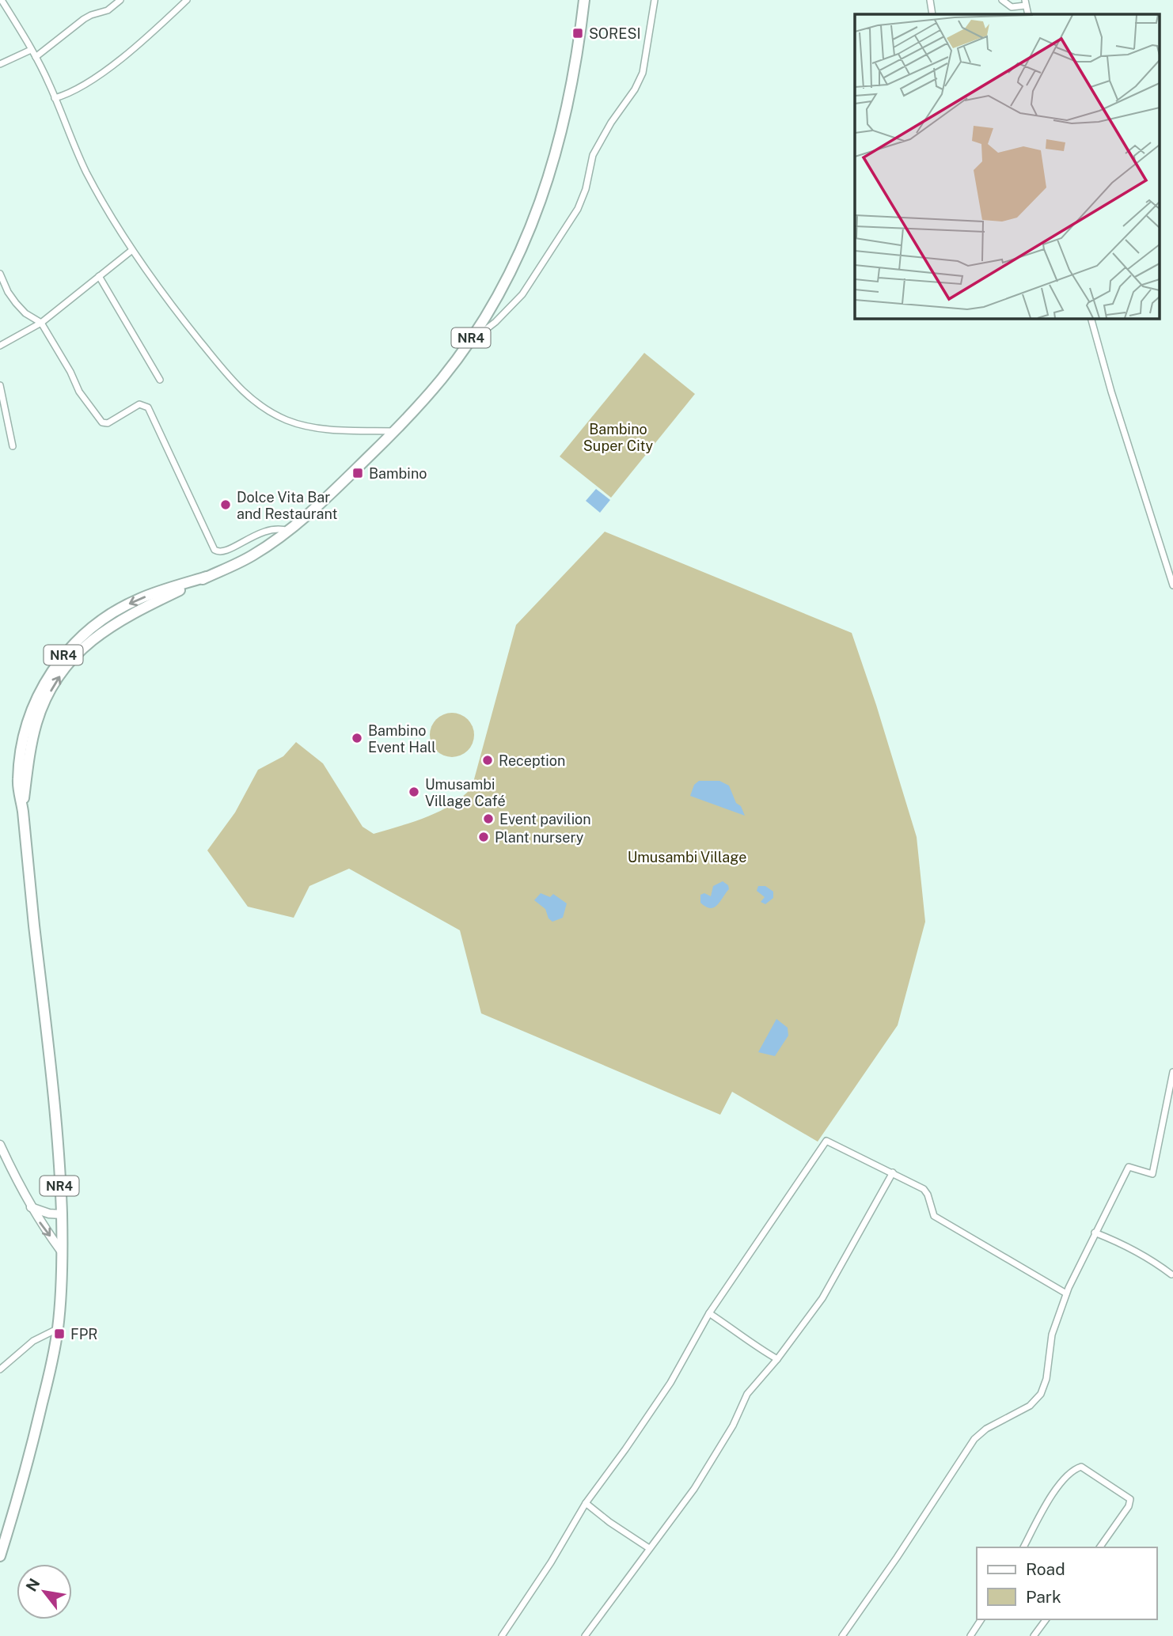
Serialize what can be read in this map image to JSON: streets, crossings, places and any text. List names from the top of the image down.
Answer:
{
  "streets": {
    "highway": ["NR4"]
  },
  "parks": ["Bambino Super City", "Umusambi Village"],
  "places": {
    "transit": ["SORESI", "Bambino", "FPR"],
    "other": [
      "Dolce Vita Bar and Restaurant",
      "Bambino Event Hall",
      "Reception",
      "Umusambi Village Café",
      "Event pavilion",
      "Plant nursery"
    ]
  },
  "legend": ["Road", "Park"],
  "north": "top left"
}
